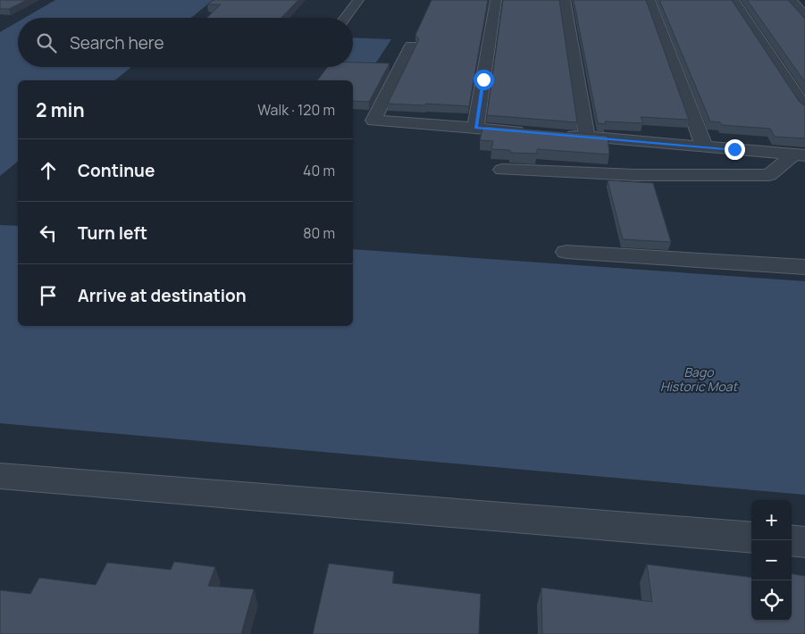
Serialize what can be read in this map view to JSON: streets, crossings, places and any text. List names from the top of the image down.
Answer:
{
  "water": ["Bago Historic Moat"],
  "page": {
    "search": "Search here",
    "heading": ["2 min", "Walk · 120 m"],
    "list": [
      ["Continue", "40 m"],
      ["Turn left", "80 m"],
      "Arrive at destination"
    ],
    "map_buttons": ["+", "−"]
  }
}
